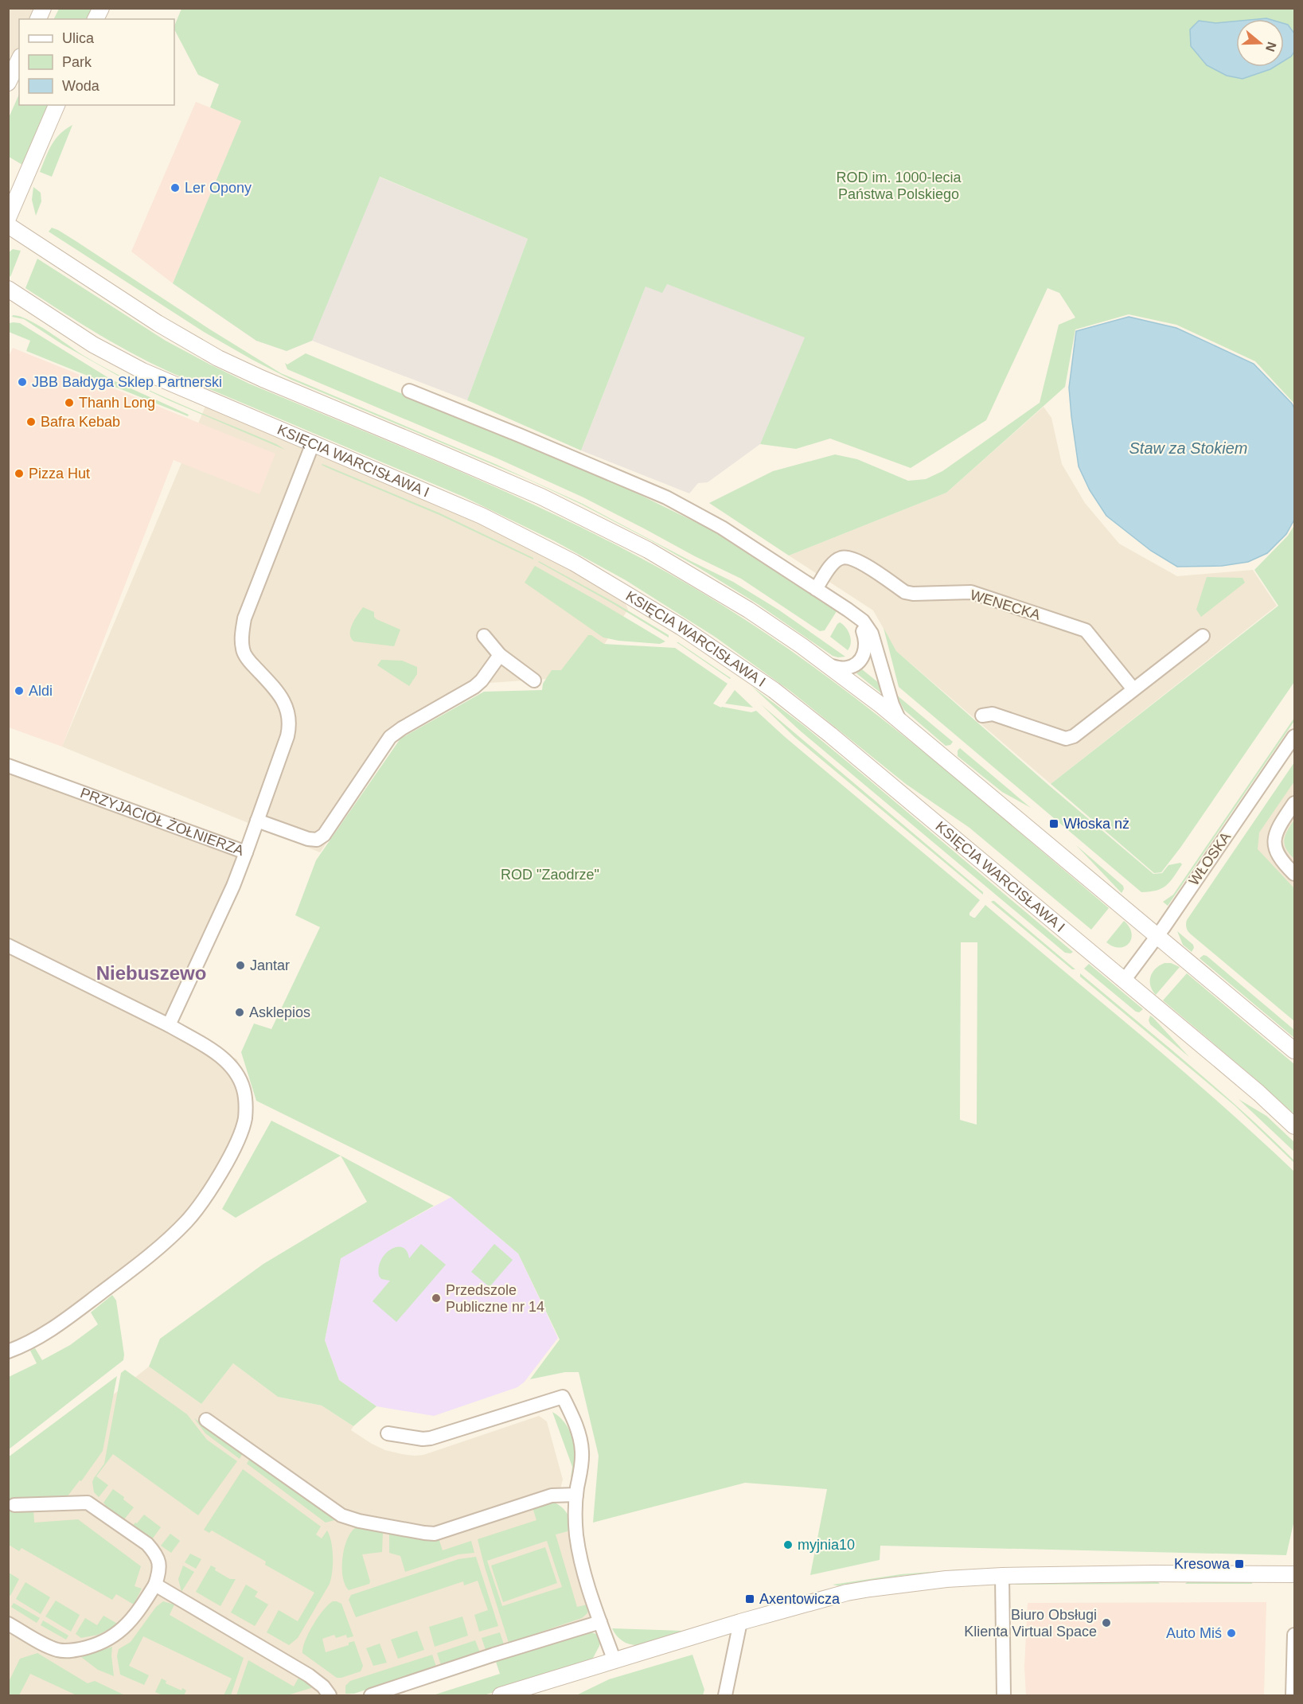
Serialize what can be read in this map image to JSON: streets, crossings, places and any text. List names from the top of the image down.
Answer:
{
  "streets": {
    "street": [
      "KSIĘCIA WARCISŁAWA I",
      "WENECKA",
      "PRZYJACIÓŁ ŻOŁNIERZA",
      "WŁOSKA"
    ]
  },
  "crossings": [
    ["KSIĘCIA WARCISŁAWA I", "WŁOSKA"]
  ],
  "districts": ["Niebuszewo"],
  "water": ["Staw za Stokiem"],
  "parks": ["ROD im. 1000-lecia Państwa Polskiego", "ROD \"Zaodrze\""],
  "places": {
    "other": [
      "Ler Opony",
      "JBB Bałdyga Sklep Partnerski",
      "Thanh Long",
      "Bafra Kebab",
      "Pizza Hut",
      "Aldi",
      "Jantar",
      "Asklepios",
      "Przedszole Publiczne nr 14",
      "myjnia10",
      "Biuro Obsługi Klienta Virtual Space",
      "Auto Miś"
    ],
    "transit": ["Włoska nż", "Kresowa", "Axentowicza"]
  },
  "legend": ["Ulica", "Park", "Woda"],
  "north": "right"
}
